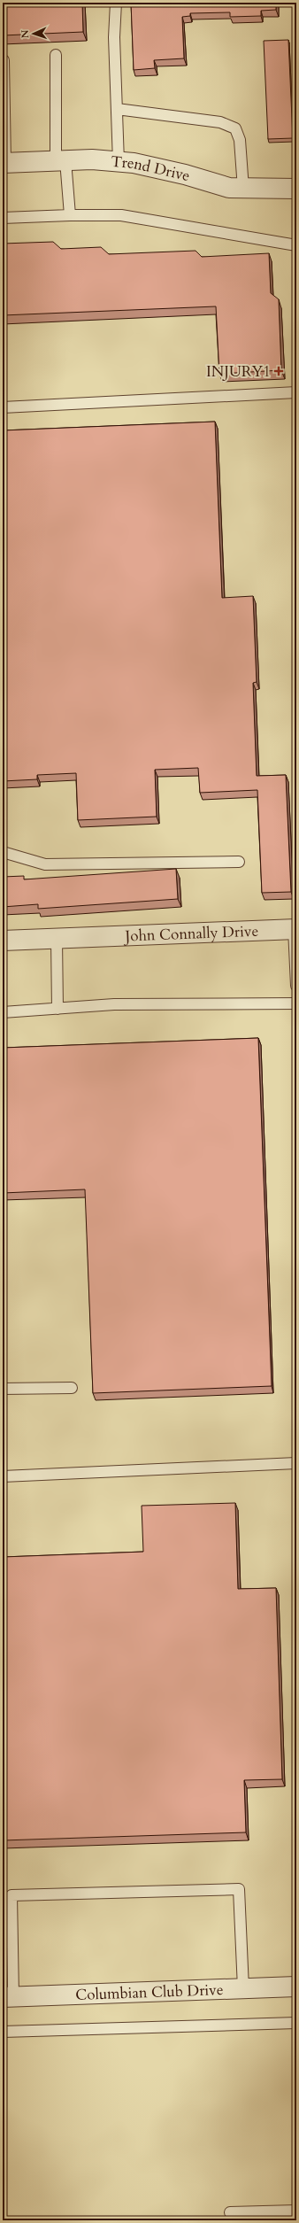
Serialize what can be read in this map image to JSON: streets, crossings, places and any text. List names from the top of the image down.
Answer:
{
  "streets": {
    "street": ["Trend Drive", "John Connally Drive", "Columbian Club Drive"]
  },
  "places": {
    "health": ["INJURY1"]
  },
  "north": "left"
}
